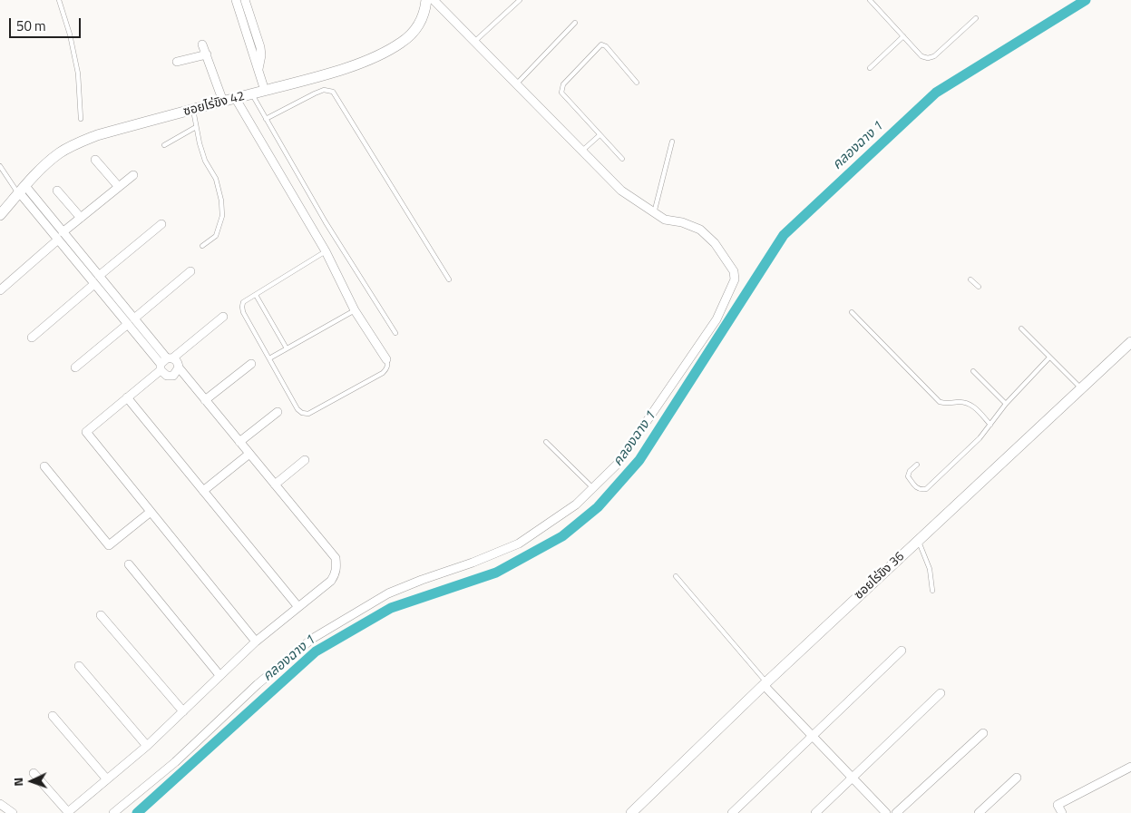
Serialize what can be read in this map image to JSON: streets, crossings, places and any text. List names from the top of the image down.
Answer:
{
  "streets": {
    "street": ["ซอยไร่ขิง 42", "ซอยไร่ขิง 36"]
  },
  "water": ["คลองฉาง 1"],
  "scale_bar": "50 m",
  "north": "left"
}
